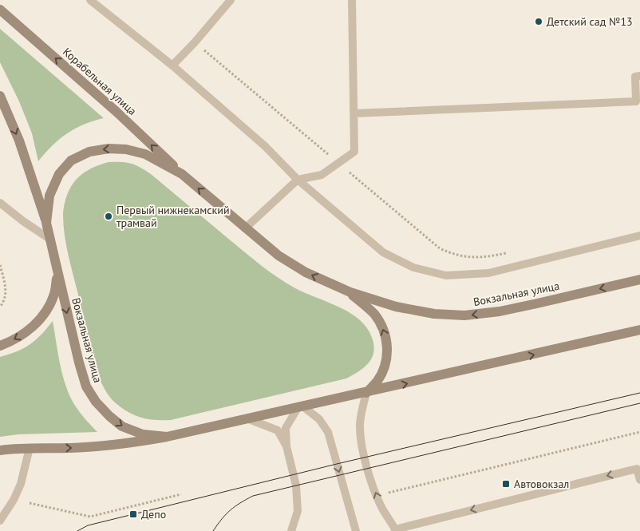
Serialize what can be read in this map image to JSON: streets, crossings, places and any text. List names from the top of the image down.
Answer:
{
  "streets": {
    "main road": ["Корабельная улица", "Вокзальная улица"]
  },
  "crossings": [
    ["Корабельная улица", "Вокзальная улица"]
  ],
  "one_way": ["Корабельная улица"],
  "places": {
    "other": ["Детский сад №13", "Первый нижнекамский трамвай"],
    "transit": ["Автовокзал", "Депо"]
  }
}
